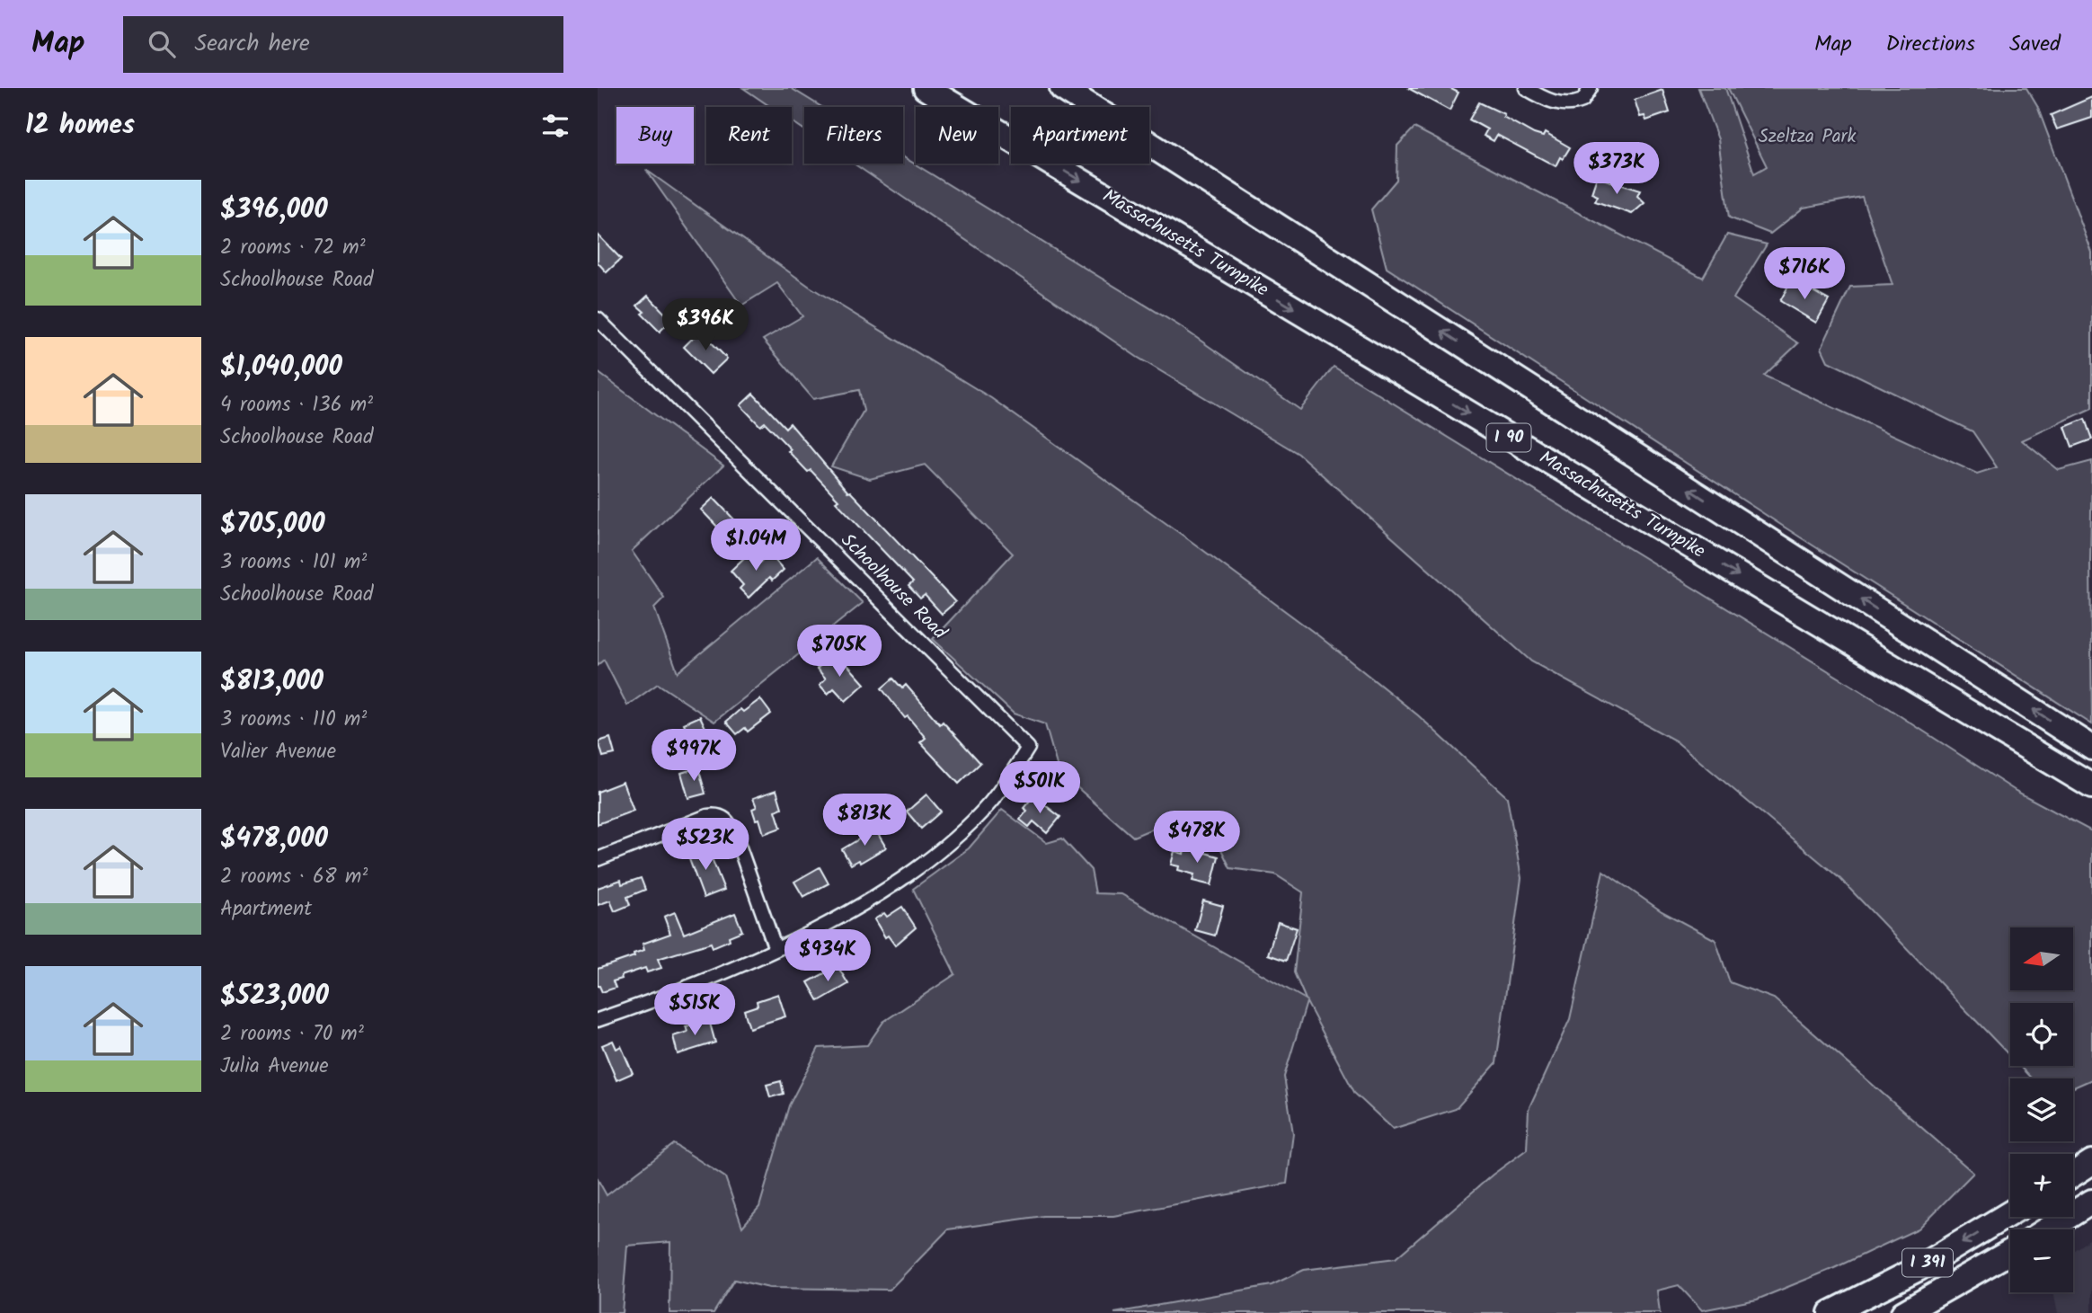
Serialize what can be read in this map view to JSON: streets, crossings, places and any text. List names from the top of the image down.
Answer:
{
  "streets": {
    "highway": ["Massachusetts Turnpike", "I 90", "I 391"],
    "street": ["Schoolhouse Road"]
  },
  "parks": ["Szeltza Park"],
  "north": "left",
  "page": {
    "header": "Map",
    "search": "Search here",
    "nav": ["Map", "Directions", "Saved"],
    "heading": "12 homes",
    "chip": [
      "Buy",
      "Rent",
      "Filters",
      "New",
      "Apartment"
    ],
    "price": [
      "$373K",
      "$716K",
      "$396K",
      "$1.04M",
      "$705K",
      "$997K",
      "$501K",
      "$813K",
      "$478K",
      "$523K",
      "$934K",
      "$515K"
    ],
    "list": [
      {
        "name": "$396,000",
        "note": "2 rooms · 72 m² · Schoolhouse Road"
      },
      {
        "name": "$1,040,000",
        "note": "4 rooms · 136 m² · Schoolhouse Road"
      },
      {
        "name": "$705,000",
        "note": "3 rooms · 101 m² · Schoolhouse Road"
      },
      {
        "name": "$813,000",
        "note": "3 rooms · 110 m² · Valier Avenue"
      },
      {
        "name": "$478,000",
        "note": "2 rooms · 68 m² · Apartment"
      },
      {
        "name": "$523,000",
        "note": "2 rooms · 70 m² · Julia Avenue"
      }
    ],
    "map_buttons": ["+", "−"]
  }
}
